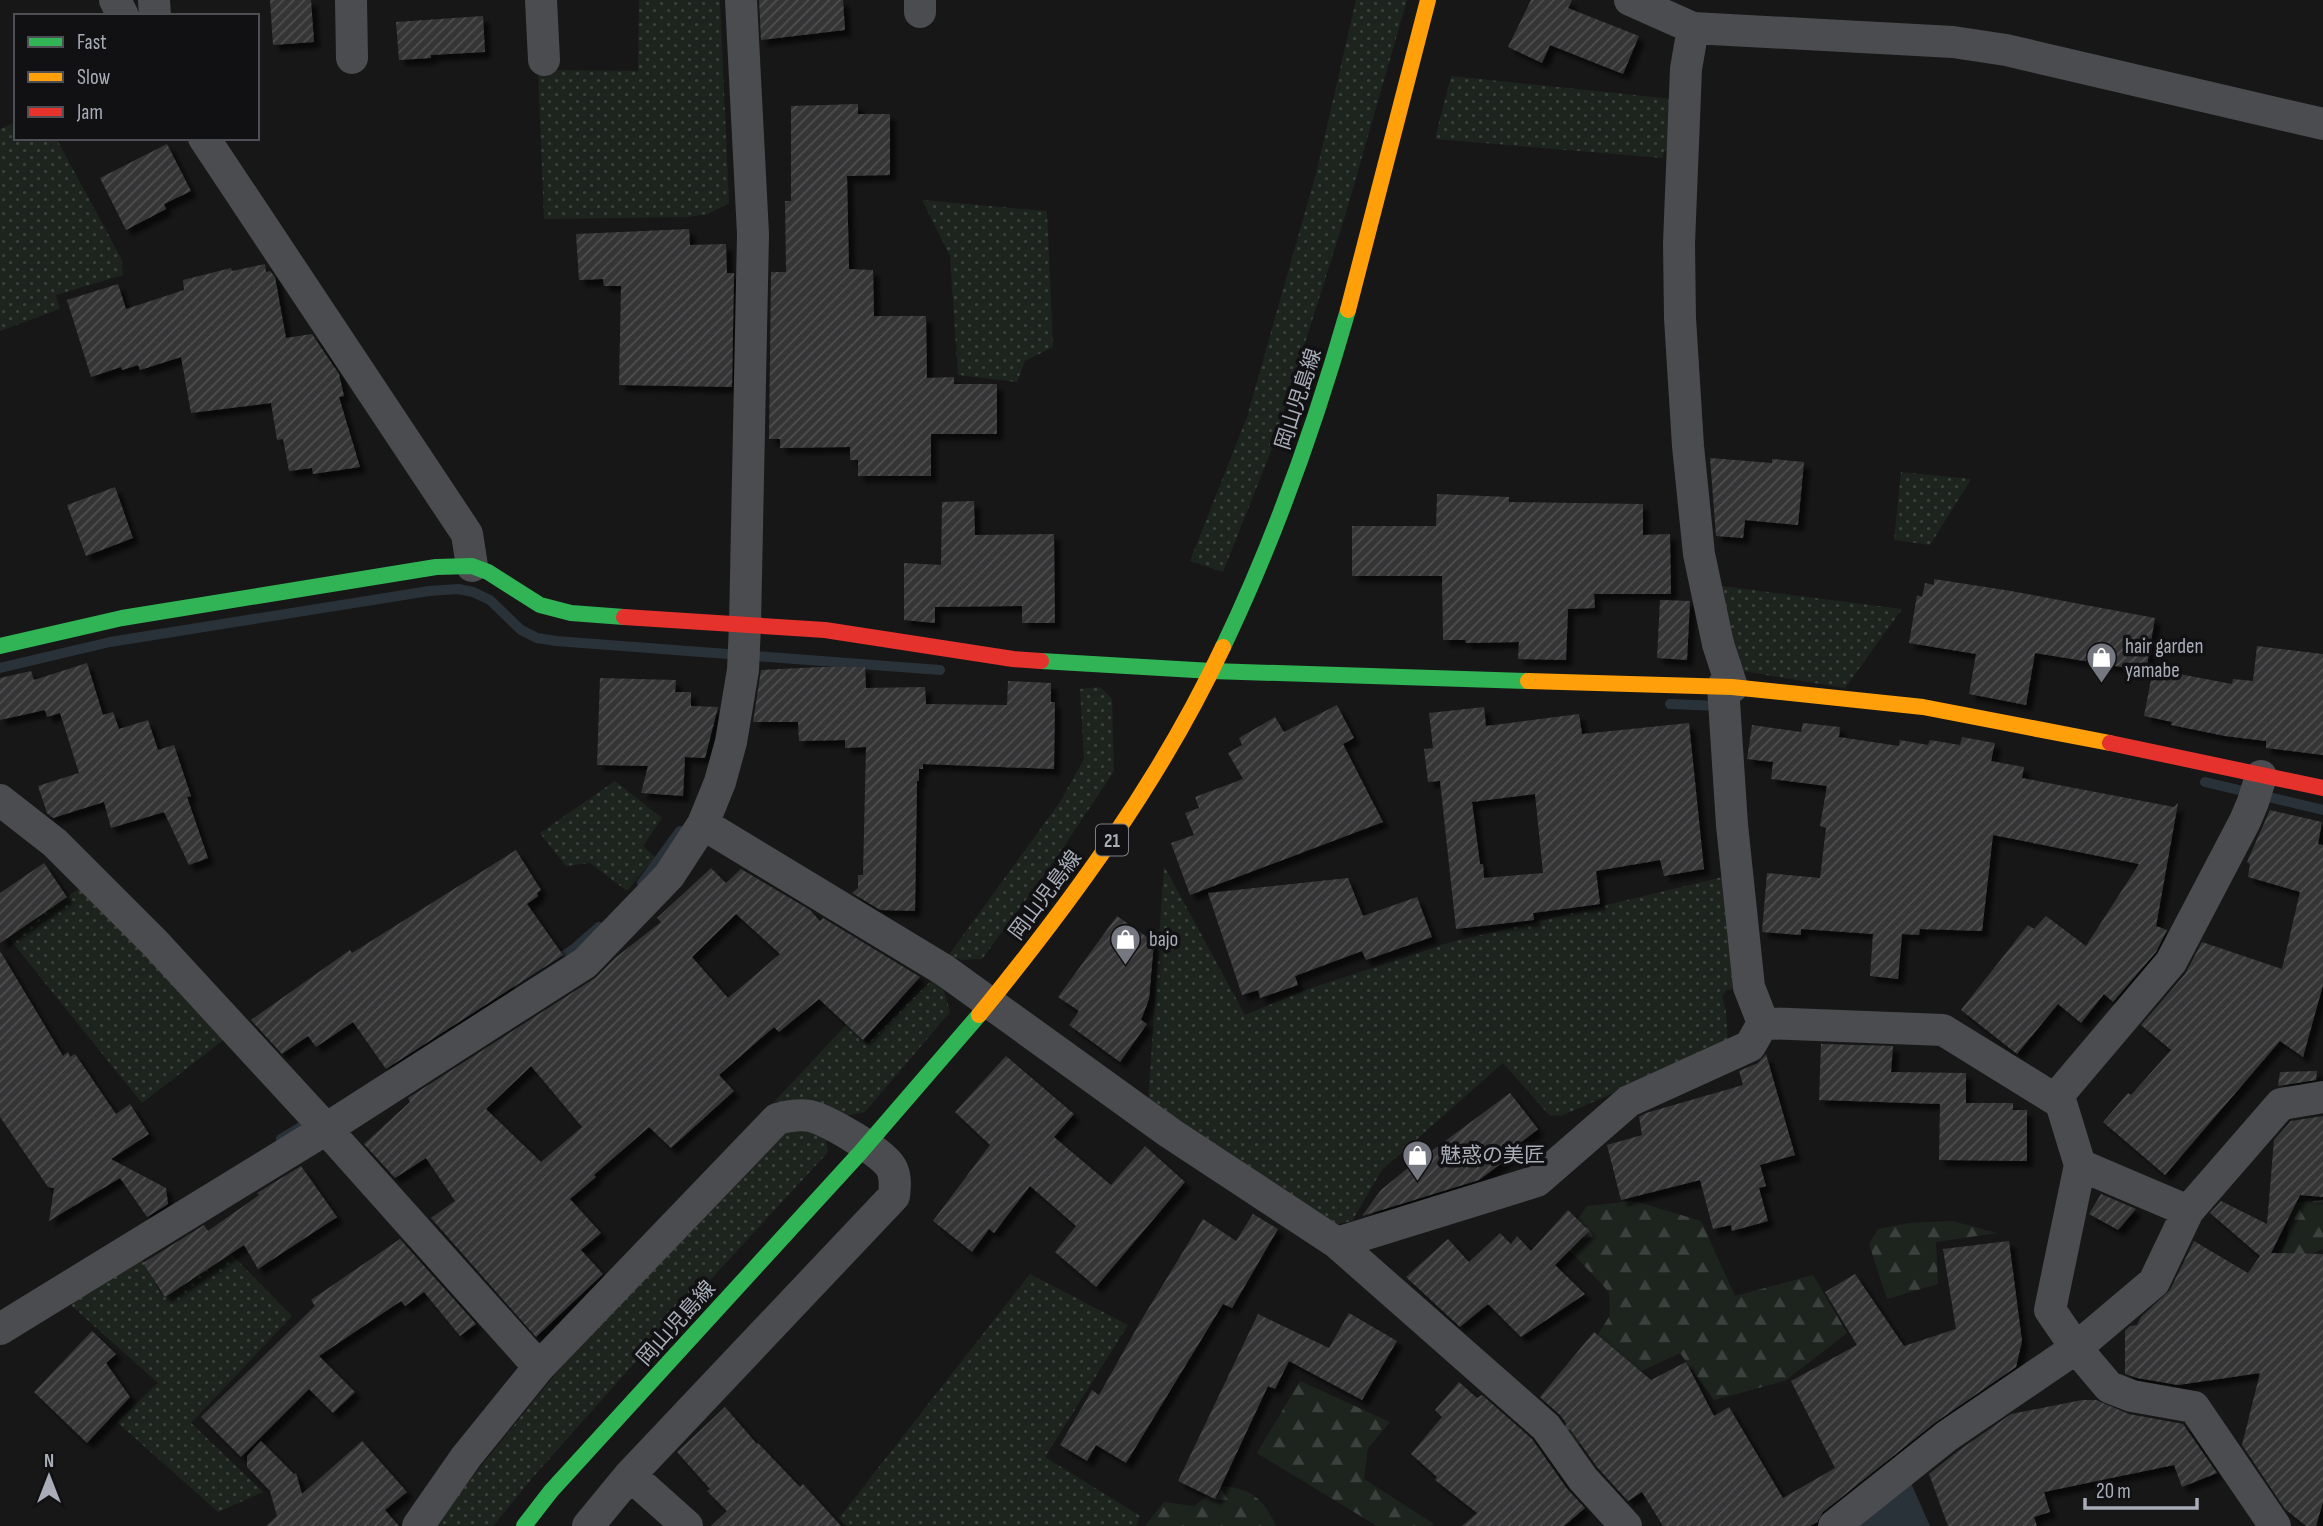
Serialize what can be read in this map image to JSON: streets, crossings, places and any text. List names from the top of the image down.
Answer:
{
  "streets": {
    "street": ["岡山児島線", "21"]
  },
  "places": {
    "shop": ["hair garden yamabe", "bajo", "魅惑の美匠"]
  },
  "legend": ["Fast", "Slow", "Jam"],
  "scale_bar": "20 m",
  "north": "top"
}
